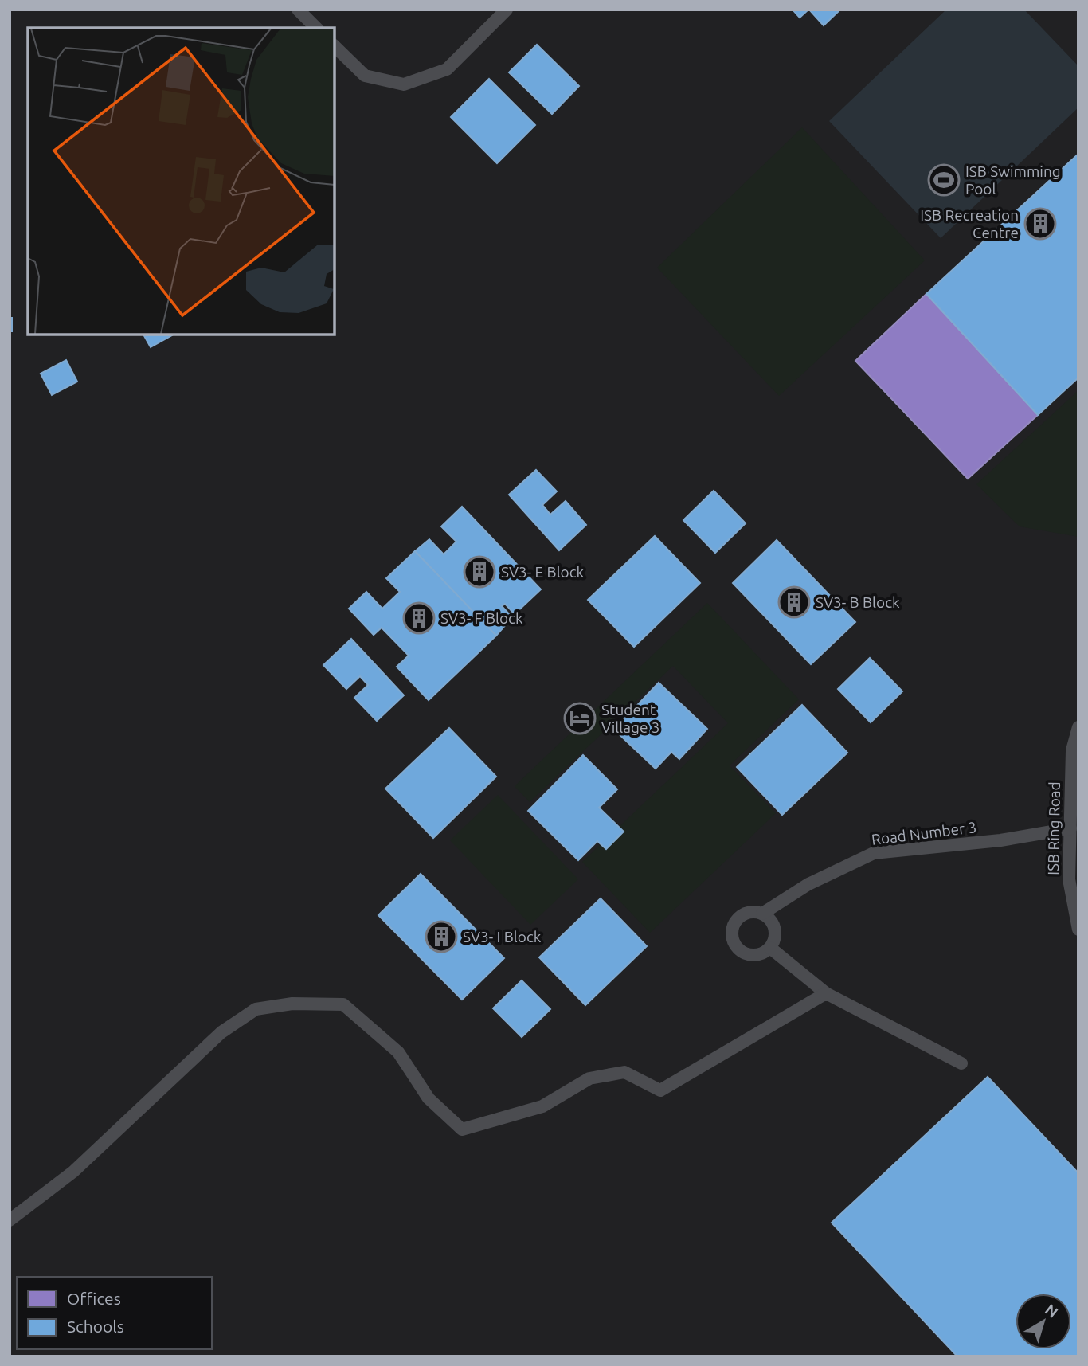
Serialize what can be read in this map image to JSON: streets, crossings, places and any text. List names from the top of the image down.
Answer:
{
  "streets": {
    "lane": ["ISB Ring Road", "Road Number 3"]
  },
  "crossings": [
    ["ISB Ring Road", "Road Number 3"]
  ],
  "places": {
    "sports": ["ISB Swimming Pool"],
    "building": [
      "ISB Recreation Centre",
      "SV3- E Block",
      "SV3- B Block",
      "SV3- F Block",
      "SV3- I Block"
    ],
    "hotel": ["Student Village 3"]
  },
  "legend": ["Offices", "Schools"],
  "north": "top right"
}
